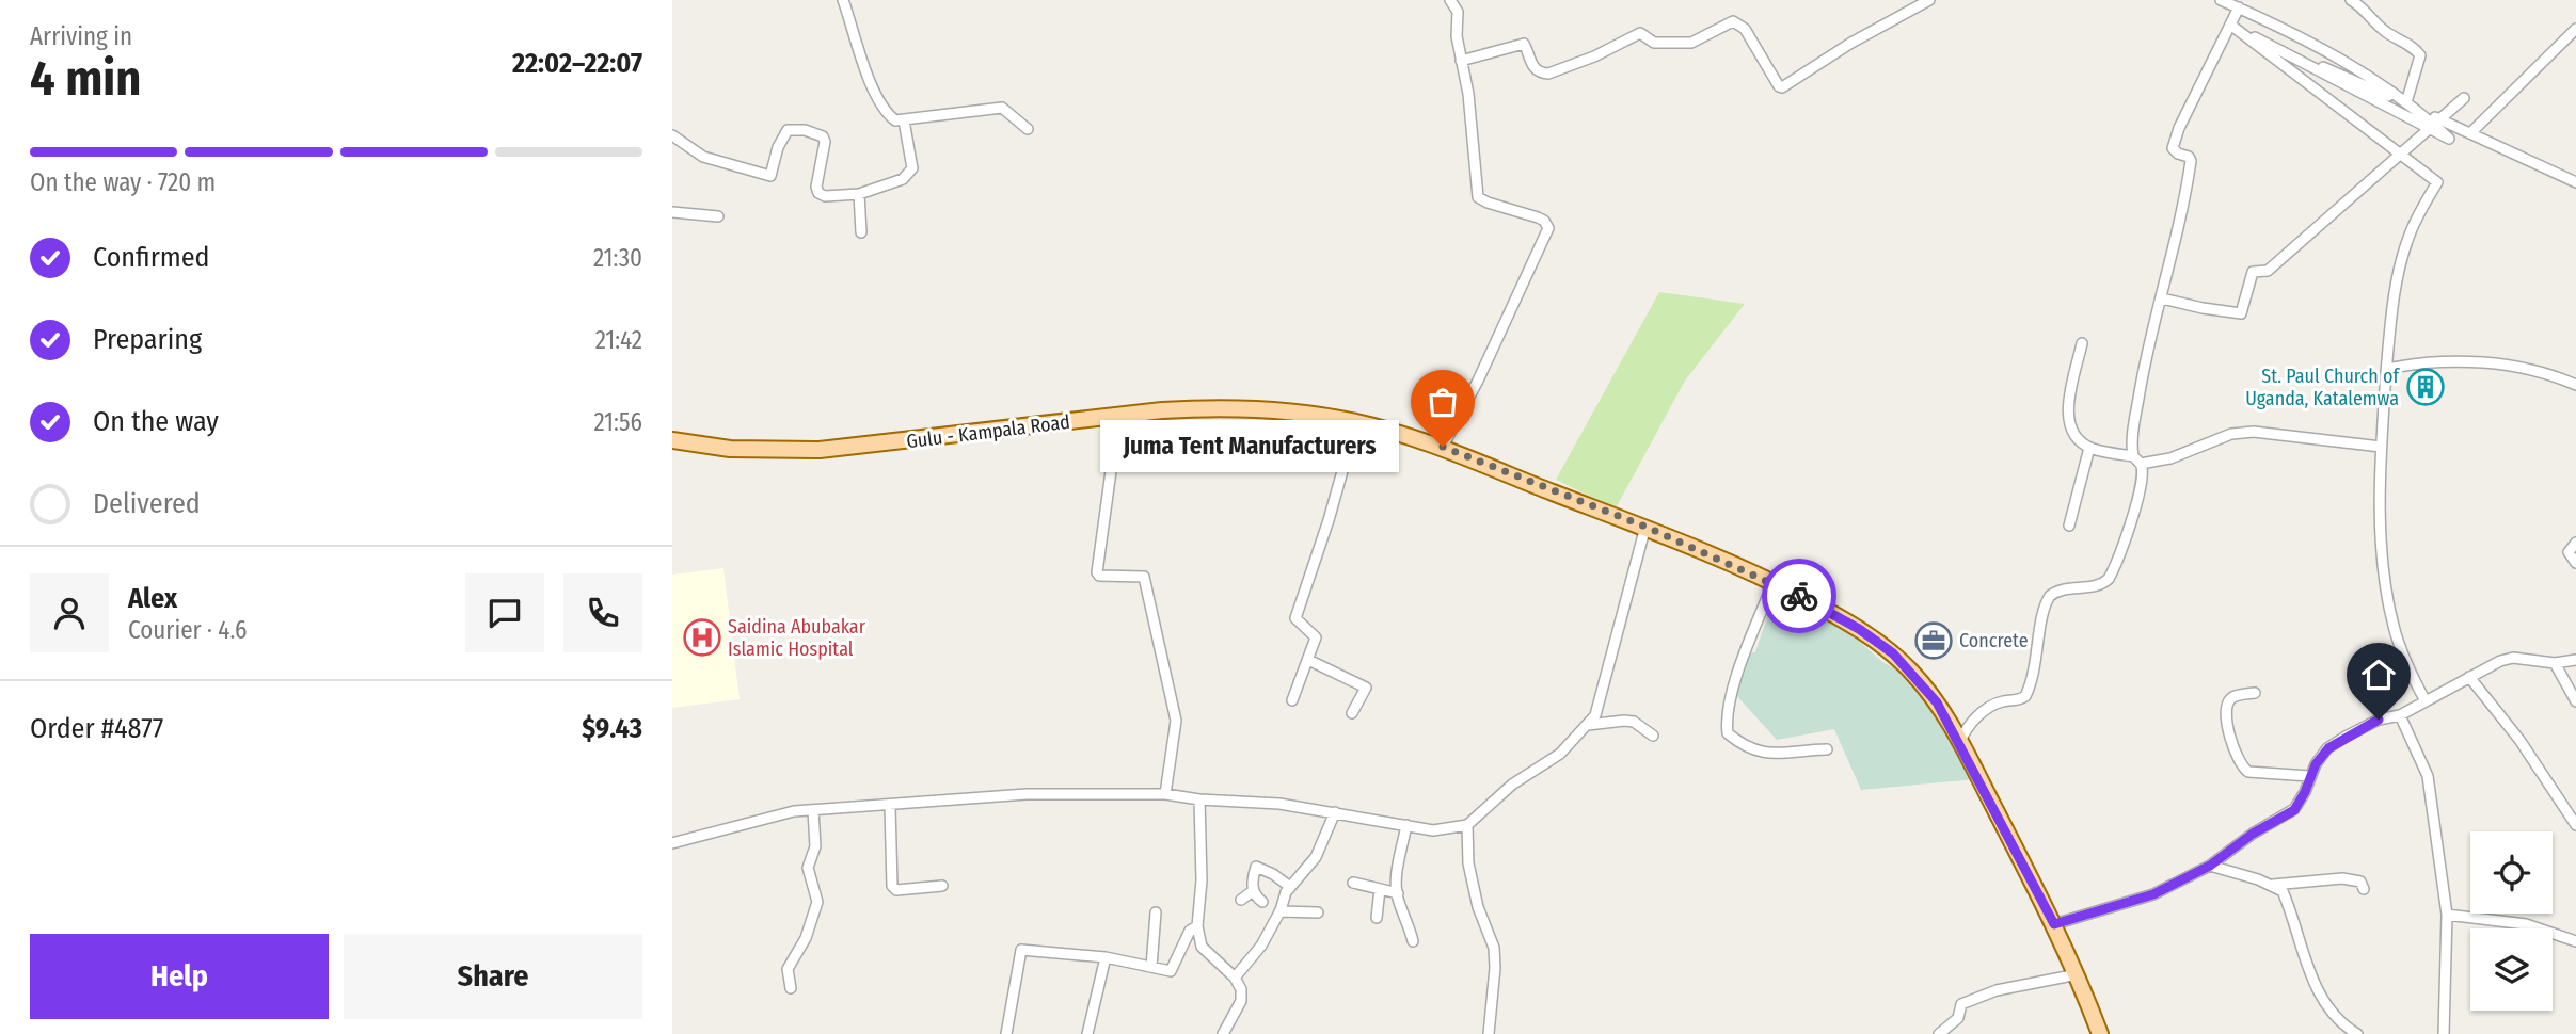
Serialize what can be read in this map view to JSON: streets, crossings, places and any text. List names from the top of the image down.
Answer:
{
  "streets": {
    "main road": ["Gulu - Kampala Road"]
  },
  "places": {
    "building": ["St. Paul Church of Uganda, Katalemwa"],
    "other": ["Juma Tent Manufacturers"],
    "hospital": ["Saidina Abubakar Islamic Hospital"],
    "office": ["Concrete"]
  },
  "page": {
    "heading": ["4 min", "Arriving in", "22:02–22:07"],
    "panel": [
      "Alex",
      "Courier · 4.6",
      "Order #4877",
      "$9.43"
    ],
    "bar": "On the way · 720 m",
    "list": [
      ["Confirmed", "21:30"],
      ["Preparing", "21:42"],
      ["On the way", "21:56"],
      "Delivered"
    ],
    "bubble": "Juma Tent Manufacturers",
    "buttons": ["Help", "Share"]
  }
}
